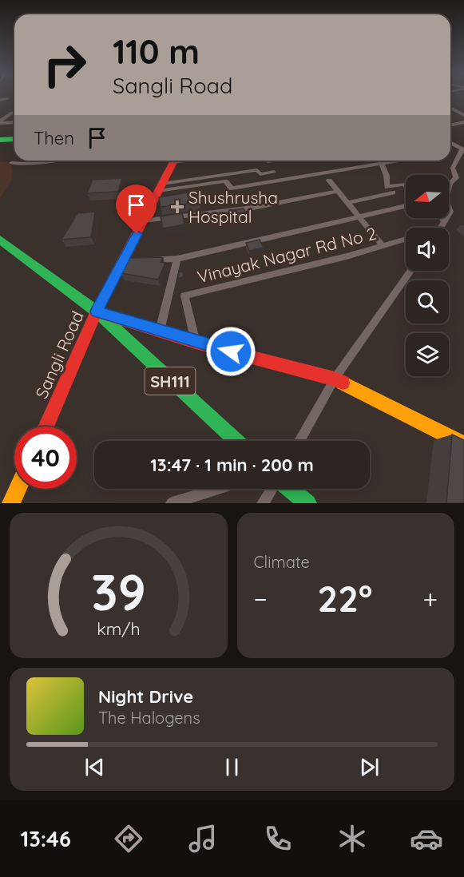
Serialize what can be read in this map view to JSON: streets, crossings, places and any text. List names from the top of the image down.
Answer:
{
  "streets": {
    "main road": ["Sangli Road", "SH111"],
    "street": ["Vinayak Nagar Rd No 2"]
  },
  "crossings": [
    ["Sangli Road", "SH111"]
  ],
  "places": {
    "health": ["Shushrusha Hospital"]
  },
  "north": "left",
  "page": {
    "turn": ["110 m", "Sangli Road"],
    "then": "Then",
    "limit": "40",
    "trip": "13:47 · 1 min · 200 m",
    "tile": "Climate",
    "heat": ["−", "22°", "+"],
    "song": ["Night Drive", "The Halogens"],
    "tabs": "13:46",
    "gauge": ["39", "km/h"]
  }
}
